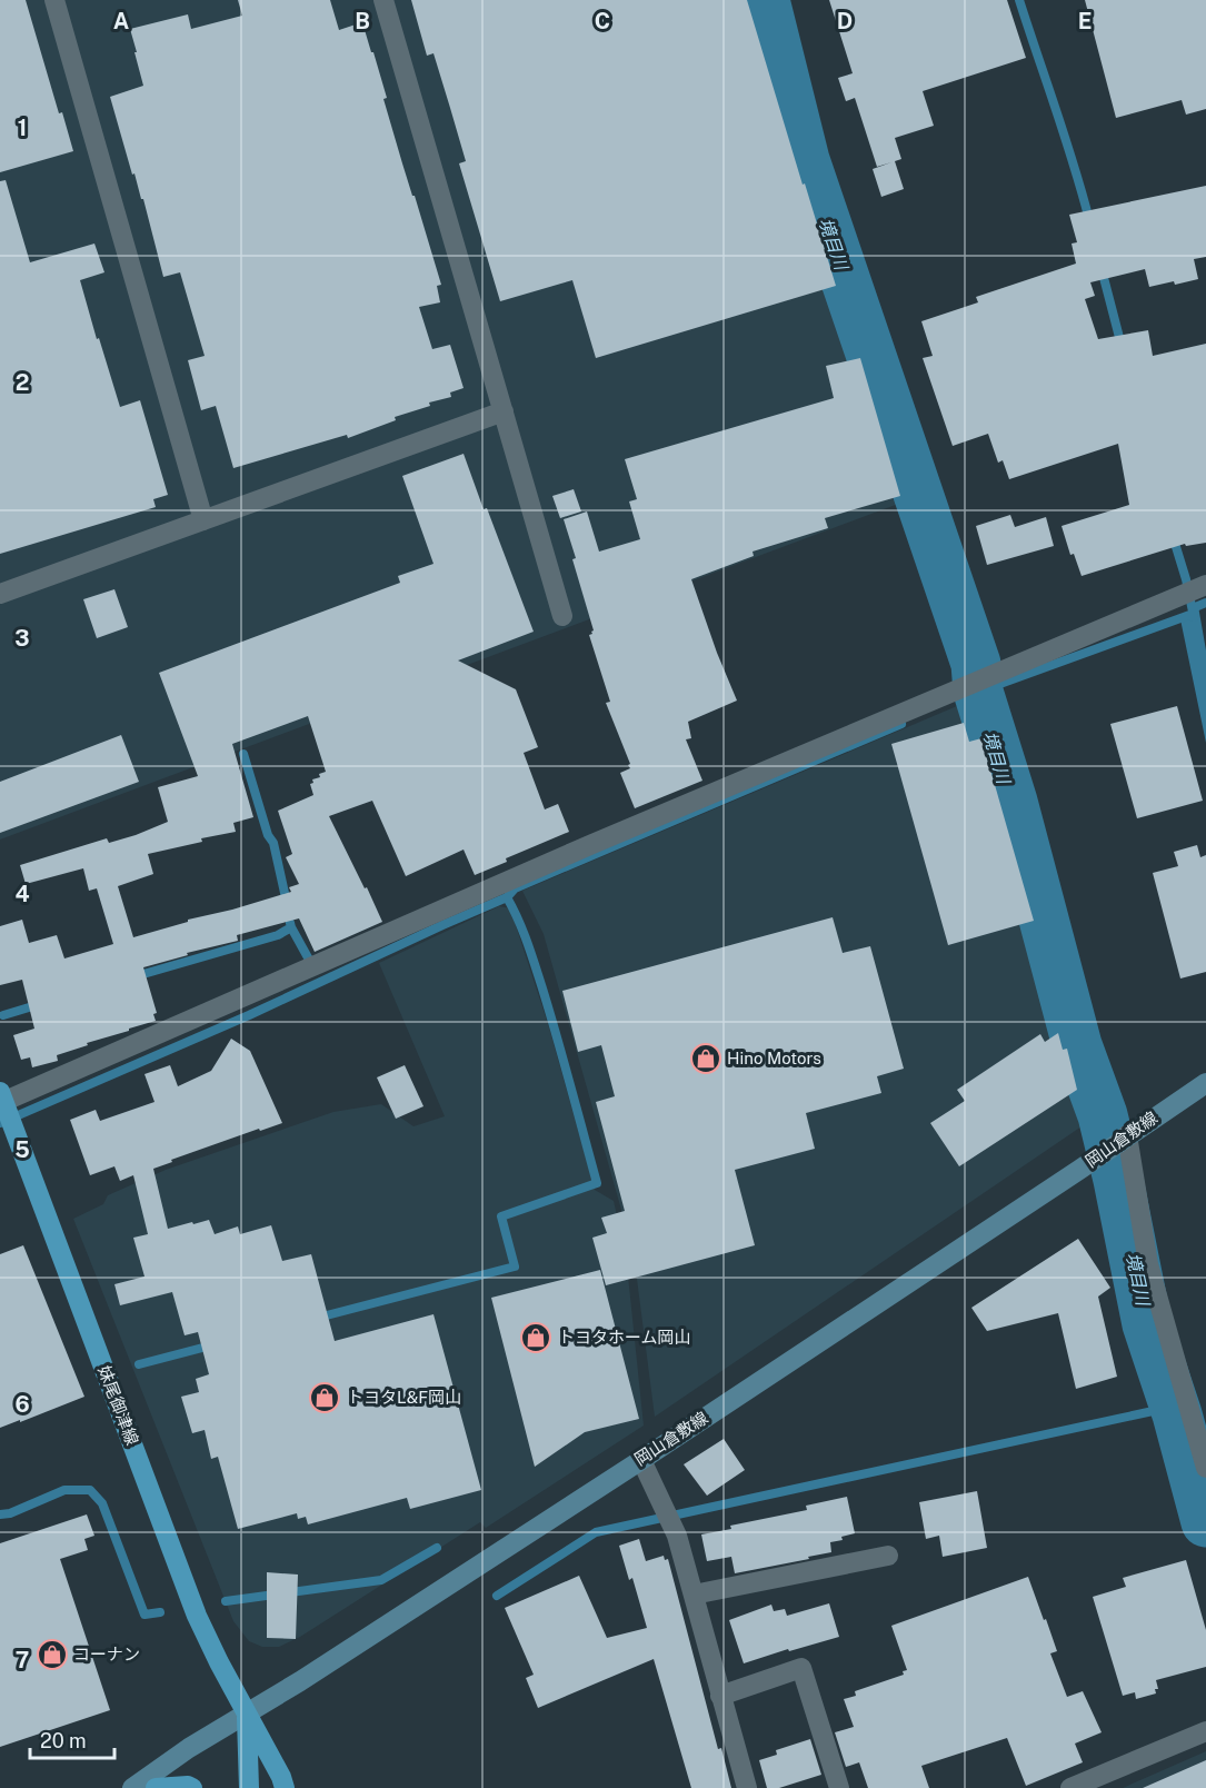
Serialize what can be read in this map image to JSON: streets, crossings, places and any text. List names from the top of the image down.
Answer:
{
  "streets": {
    "main road": ["岡山倉敷線", "妹尾御津線"]
  },
  "crossings": [
    ["岡山倉敷線", "妹尾御津線"]
  ],
  "water": ["境目川"],
  "places": {
    "shop": [
      "Hino Motors",
      "トヨタホーム岡山",
      "トヨタL&F岡山",
      "コーナン"
    ]
  },
  "scale_bar": "20 m",
  "grid": {
    "columns": [
      "A",
      "B",
      "C",
      "D",
      "E"
    ],
    "rows": [
      "1",
      "2",
      "3",
      "4",
      "5",
      "6",
      "7"
    ]
  }
}
